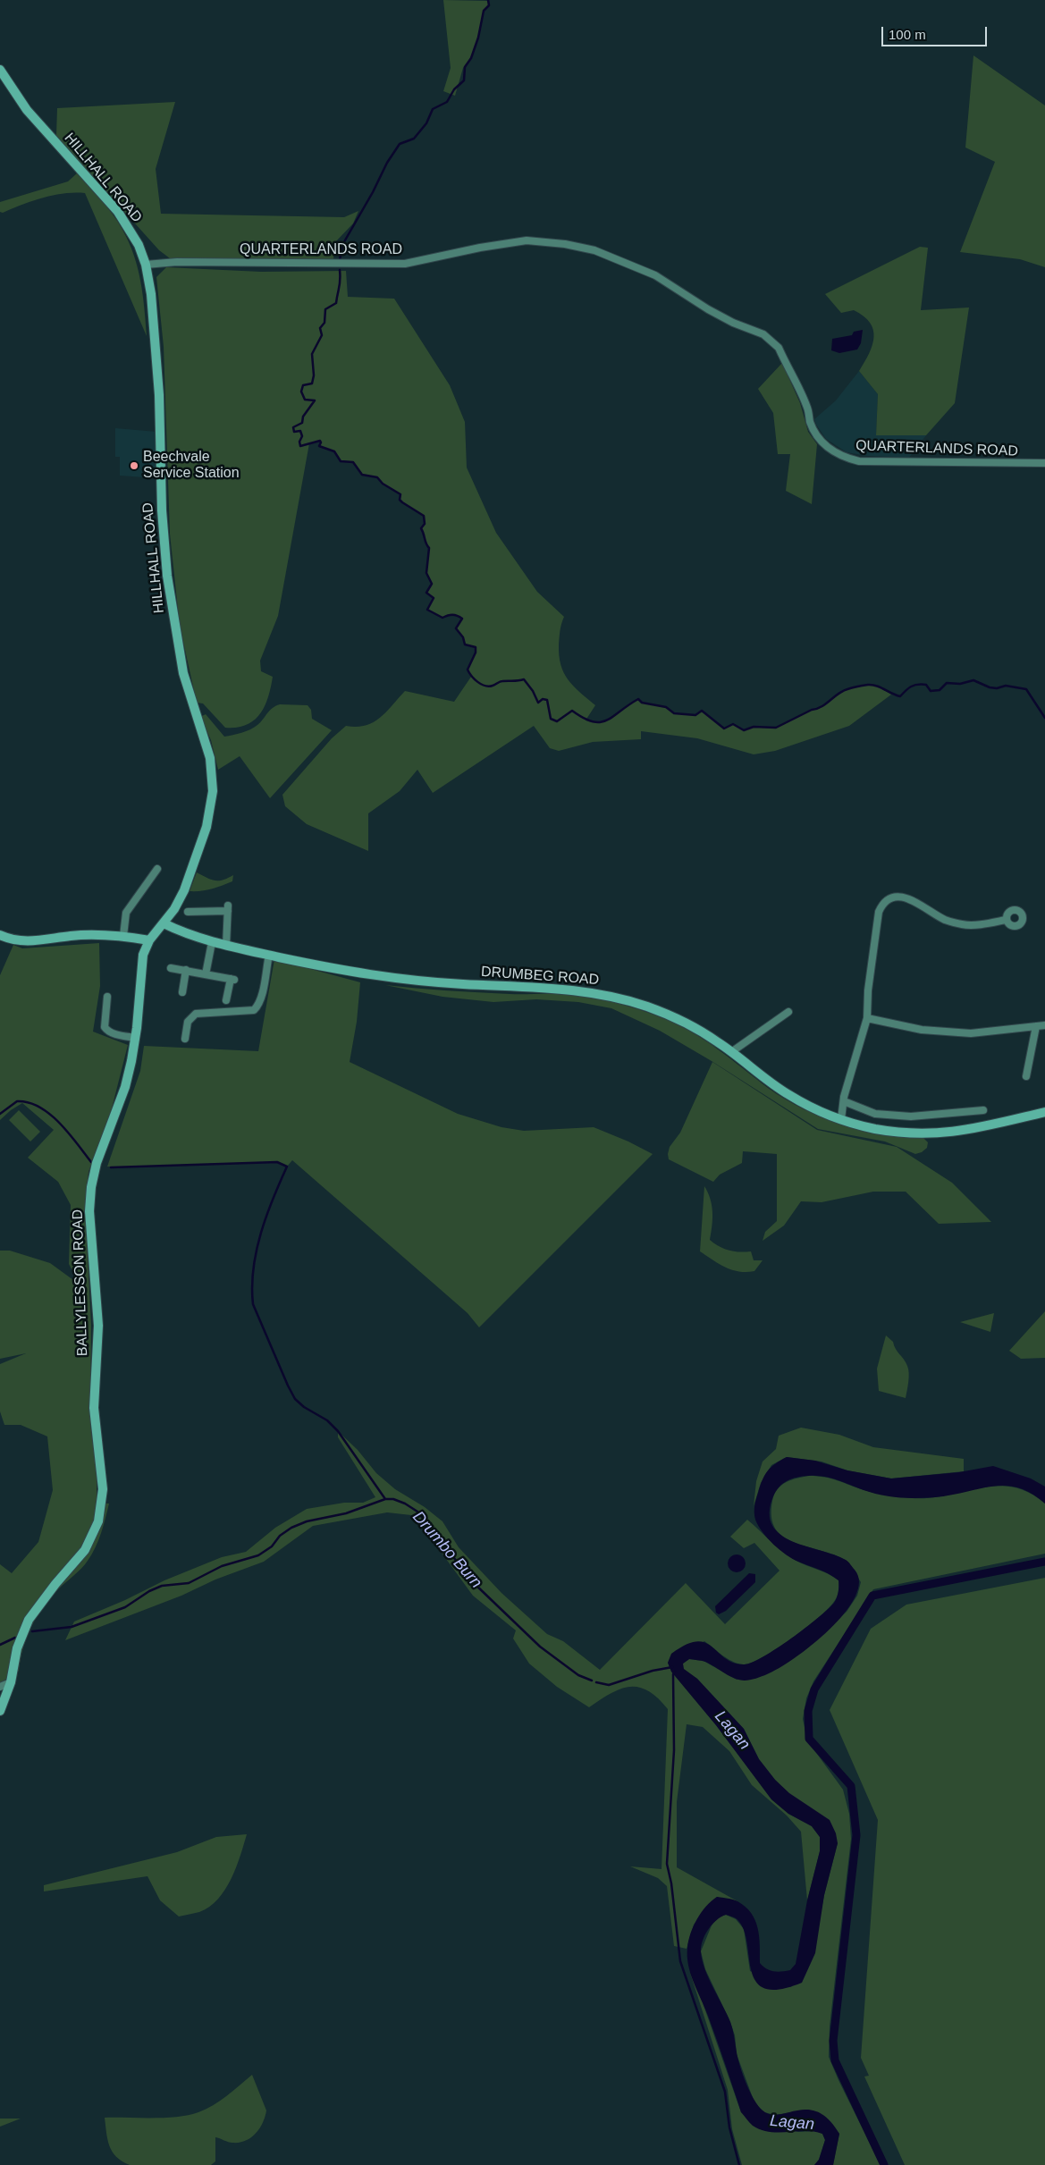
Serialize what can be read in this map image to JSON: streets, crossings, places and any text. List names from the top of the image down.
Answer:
{
  "streets": {
    "main road": ["HILLHALL ROAD", "DRUMBEG ROAD", "BALLYLESSON ROAD"],
    "street": ["QUARTERLANDS ROAD"]
  },
  "crossings": [
    ["HILLHALL ROAD", "QUARTERLANDS ROAD"],
    ["HILLHALL ROAD", "DRUMBEG ROAD"],
    ["HILLHALL ROAD", "BALLYLESSON ROAD"]
  ],
  "water": ["Drumbo Burn", "Lagan"],
  "places": ["Beechvale Service Station"],
  "scale_bar": "100 m"
}
